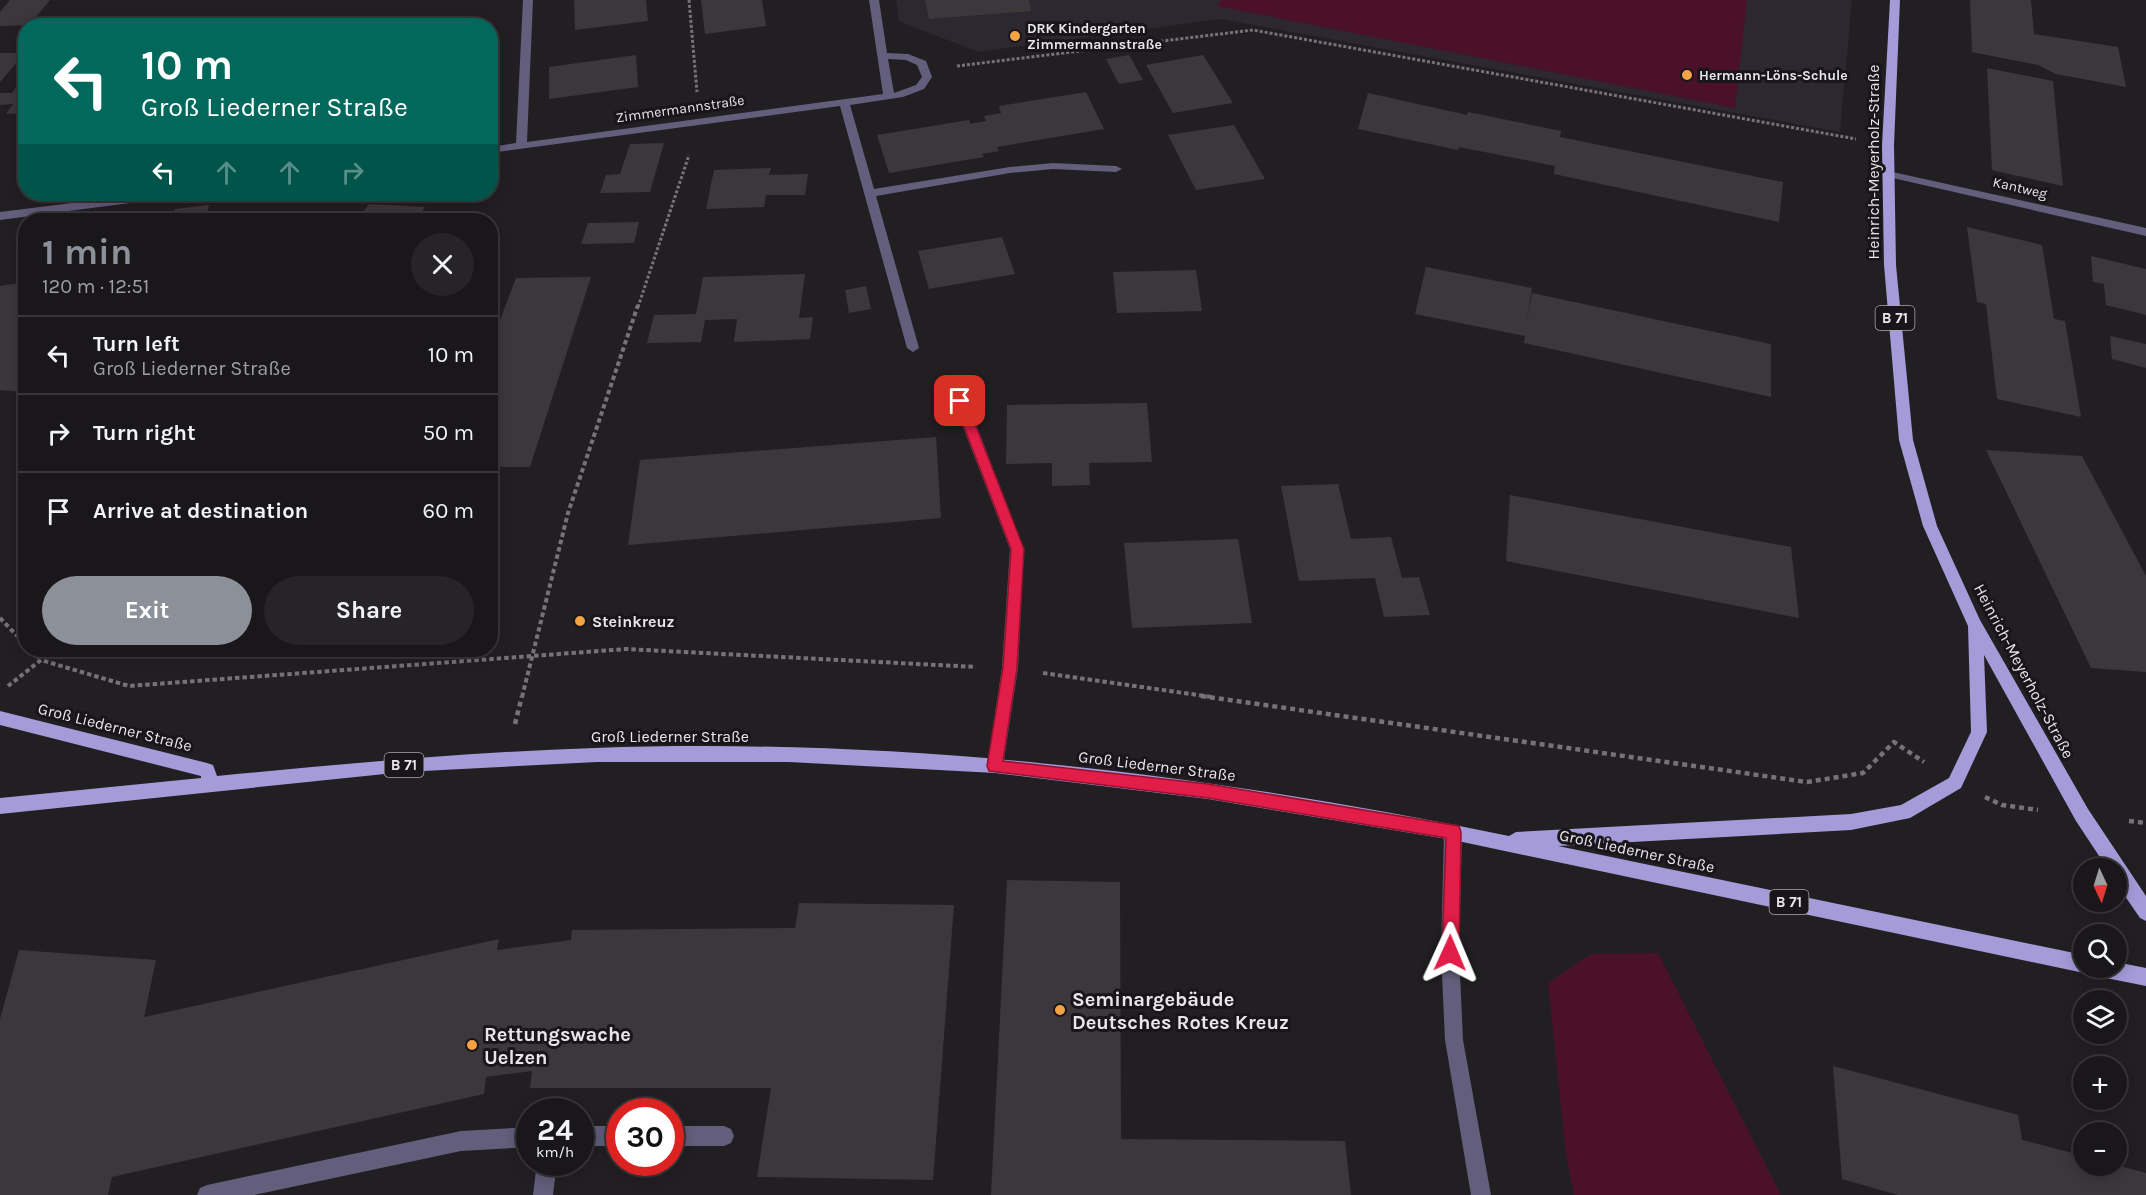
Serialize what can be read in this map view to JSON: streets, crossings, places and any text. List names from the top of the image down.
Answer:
{
  "streets": {
    "main road": ["Heinrich-Meyerholz-Straße", "B 71", "Groß Liederner Straße"],
    "street": ["Zimmermannstraße", "Kantweg"]
  },
  "crossings": [
    ["Heinrich-Meyerholz-Straße", "Kantweg"]
  ],
  "places": [
    "DRK Kindergarten Zimmermannstraße",
    "Hermann-Löns-Schule",
    "Steinkreuz",
    "Seminargebäude Deutsches Rotes Kreuz",
    "Rettungswache Uelzen"
  ],
  "north": "bottom",
  "page": {
    "turn": ["10 m", "Groß Liederner Straße"],
    "heading": ["1 min", "120 m · 12:51"],
    "list": [
      {
        "name": "Turn left",
        "note": "Groß Liederner Straße",
        "value": "10 m"
      },
      {
        "name": "Turn right",
        "value": "50 m"
      },
      {
        "name": "Arrive at destination",
        "value": "60 m"
      }
    ],
    "buttons": ["Exit", "Share"],
    "map_buttons": ["+", "−"],
    "speed": "24 km/h",
    "limit": "30"
  }
}
